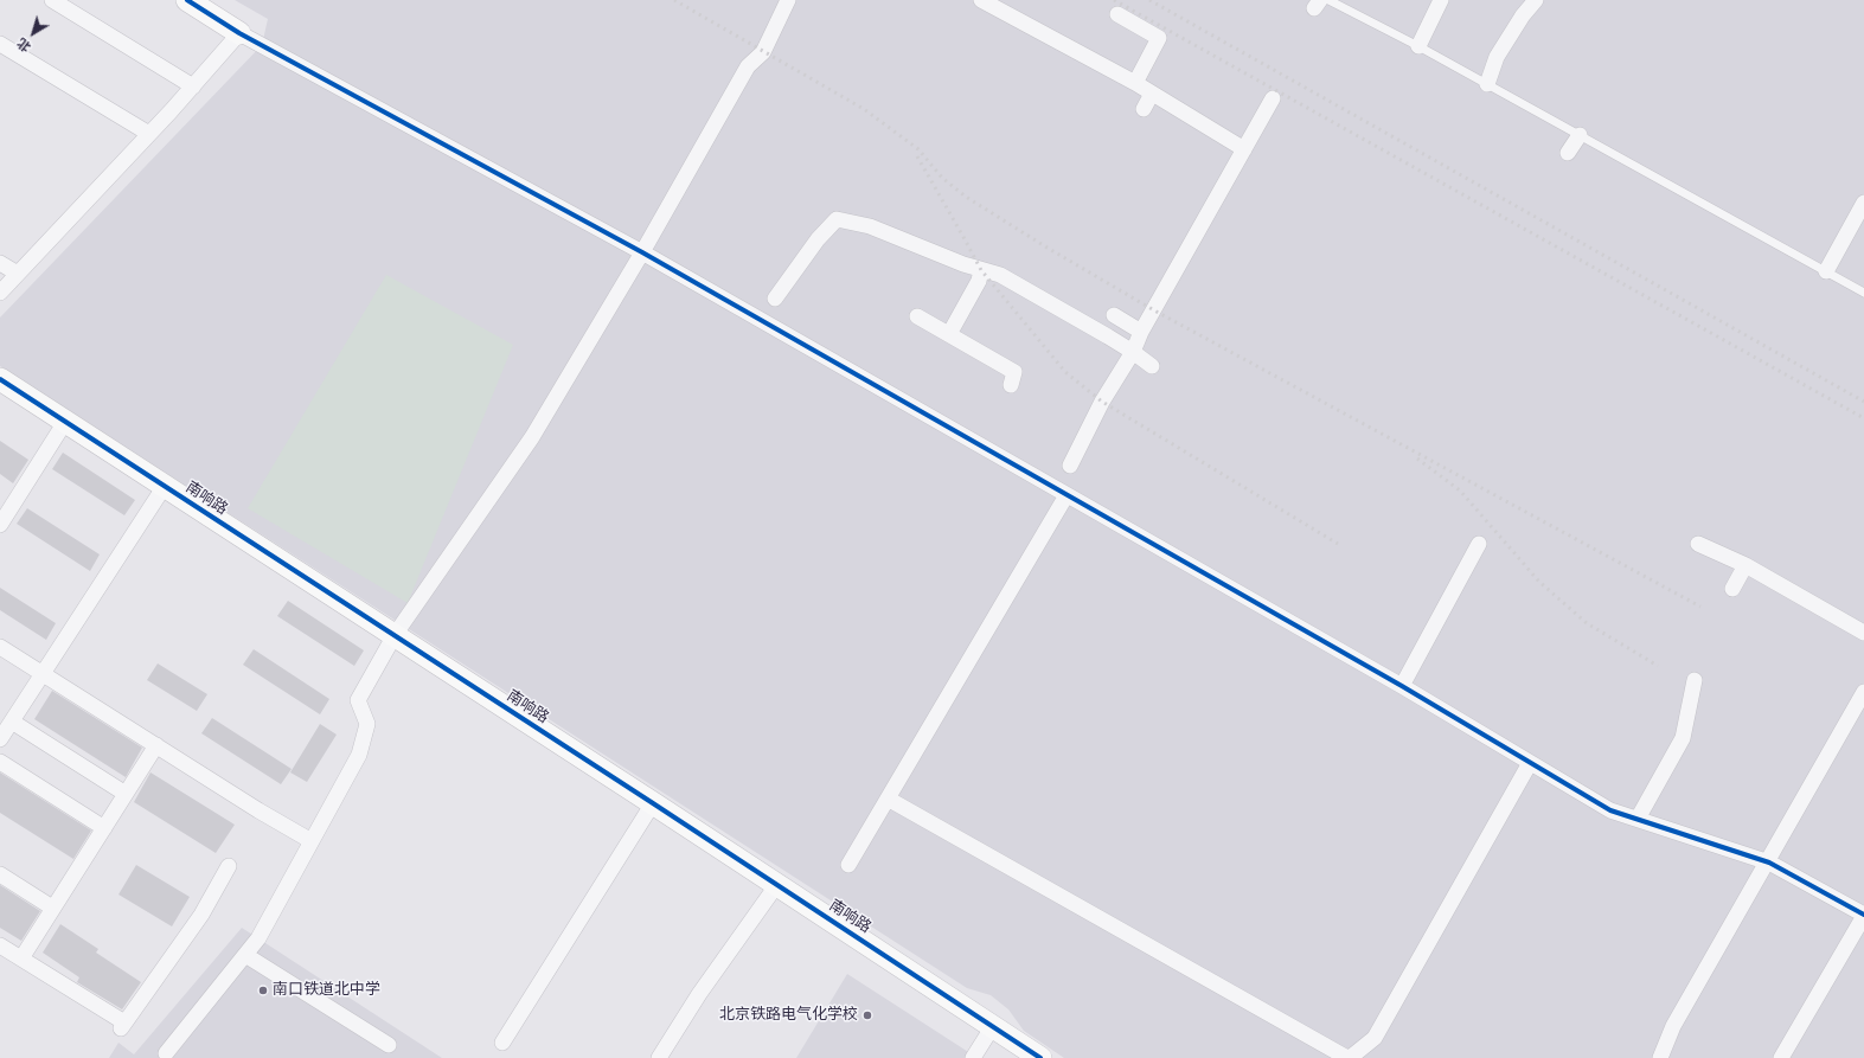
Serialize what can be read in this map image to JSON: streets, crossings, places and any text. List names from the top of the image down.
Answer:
{
  "streets": {
    "street": ["南响路"]
  },
  "places": ["南口铁道北中学", "北京铁路电气化学校"],
  "north": "bottom left"
}
